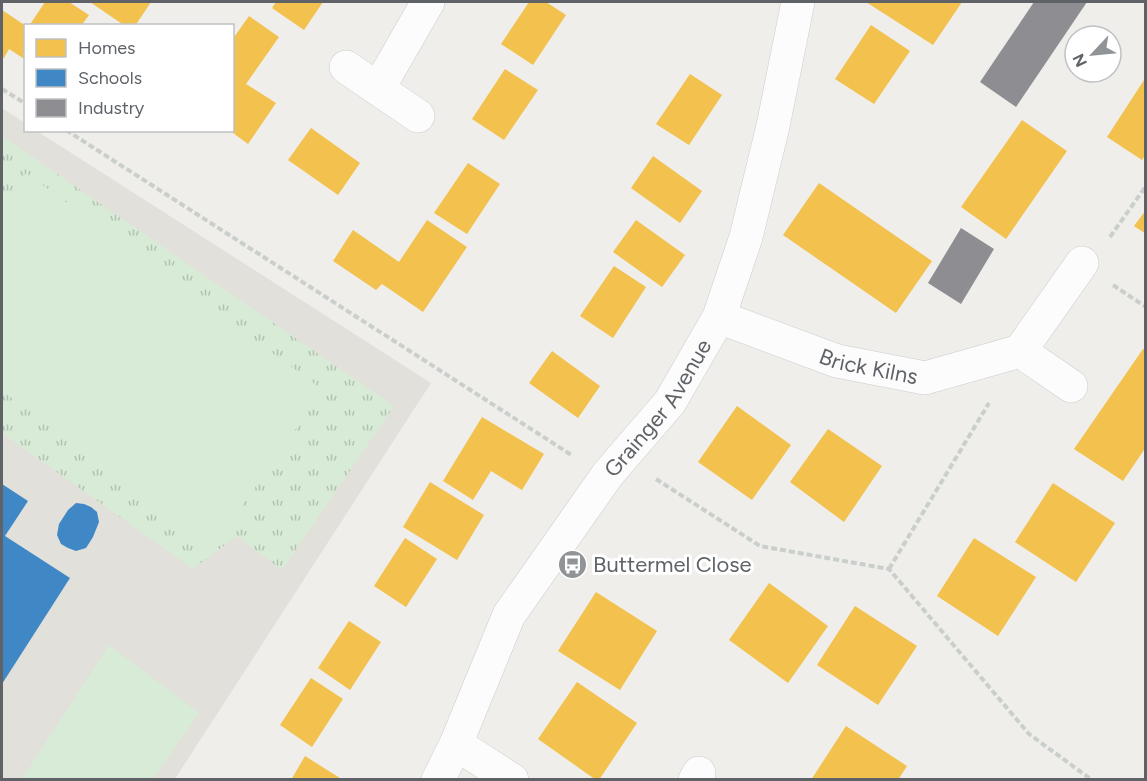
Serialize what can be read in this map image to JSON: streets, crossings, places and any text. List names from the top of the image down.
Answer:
{
  "streets": {
    "street": ["Brick Kilns", "Grainger Avenue"]
  },
  "crossings": [
    ["Brick Kilns", "Grainger Avenue"]
  ],
  "places": {
    "bus stop": ["Buttermel Close"]
  },
  "legend": ["Homes", "Schools", "Industry"],
  "north": "bottom left"
}
